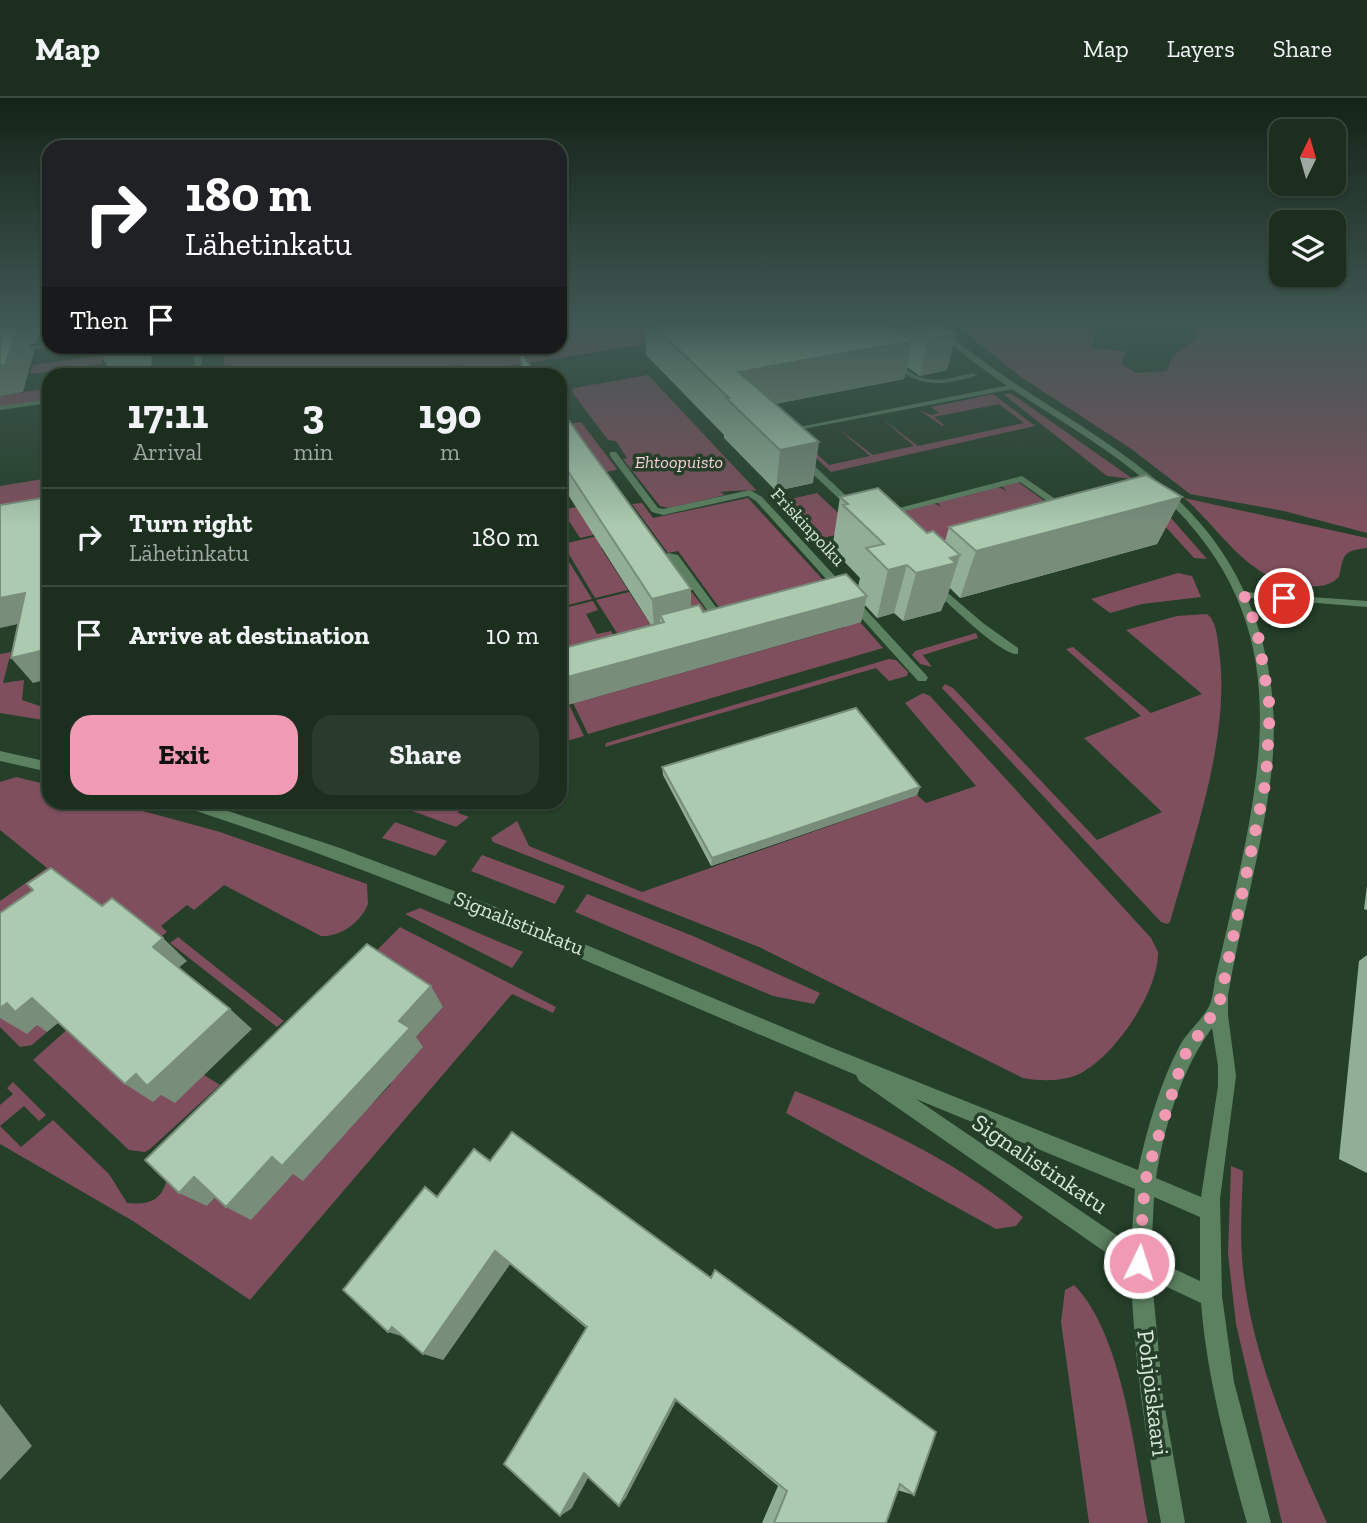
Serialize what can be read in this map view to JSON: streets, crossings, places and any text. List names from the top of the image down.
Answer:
{
  "streets": {
    "street": ["Friskinpolku", "Signalistinkatu", "Pohjoiskaari"]
  },
  "crossings": [
    ["Signalistinkatu", "Pohjoiskaari"]
  ],
  "parks": ["Ehtoopuisto"],
  "north": "top",
  "page": {
    "header": "Map",
    "nav": ["Map", "Layers", "Share"],
    "turn": ["180 m", "Lähetinkatu"],
    "then": "Then",
    "eta": [
      "17:11",
      "Arrival",
      "3",
      "min",
      "190",
      "m"
    ],
    "list": [
      {
        "name": "Turn right",
        "note": "Lähetinkatu",
        "value": "180 m"
      },
      {
        "name": "Arrive at destination",
        "value": "10 m"
      }
    ],
    "buttons": ["Exit", "Share"]
  }
}
